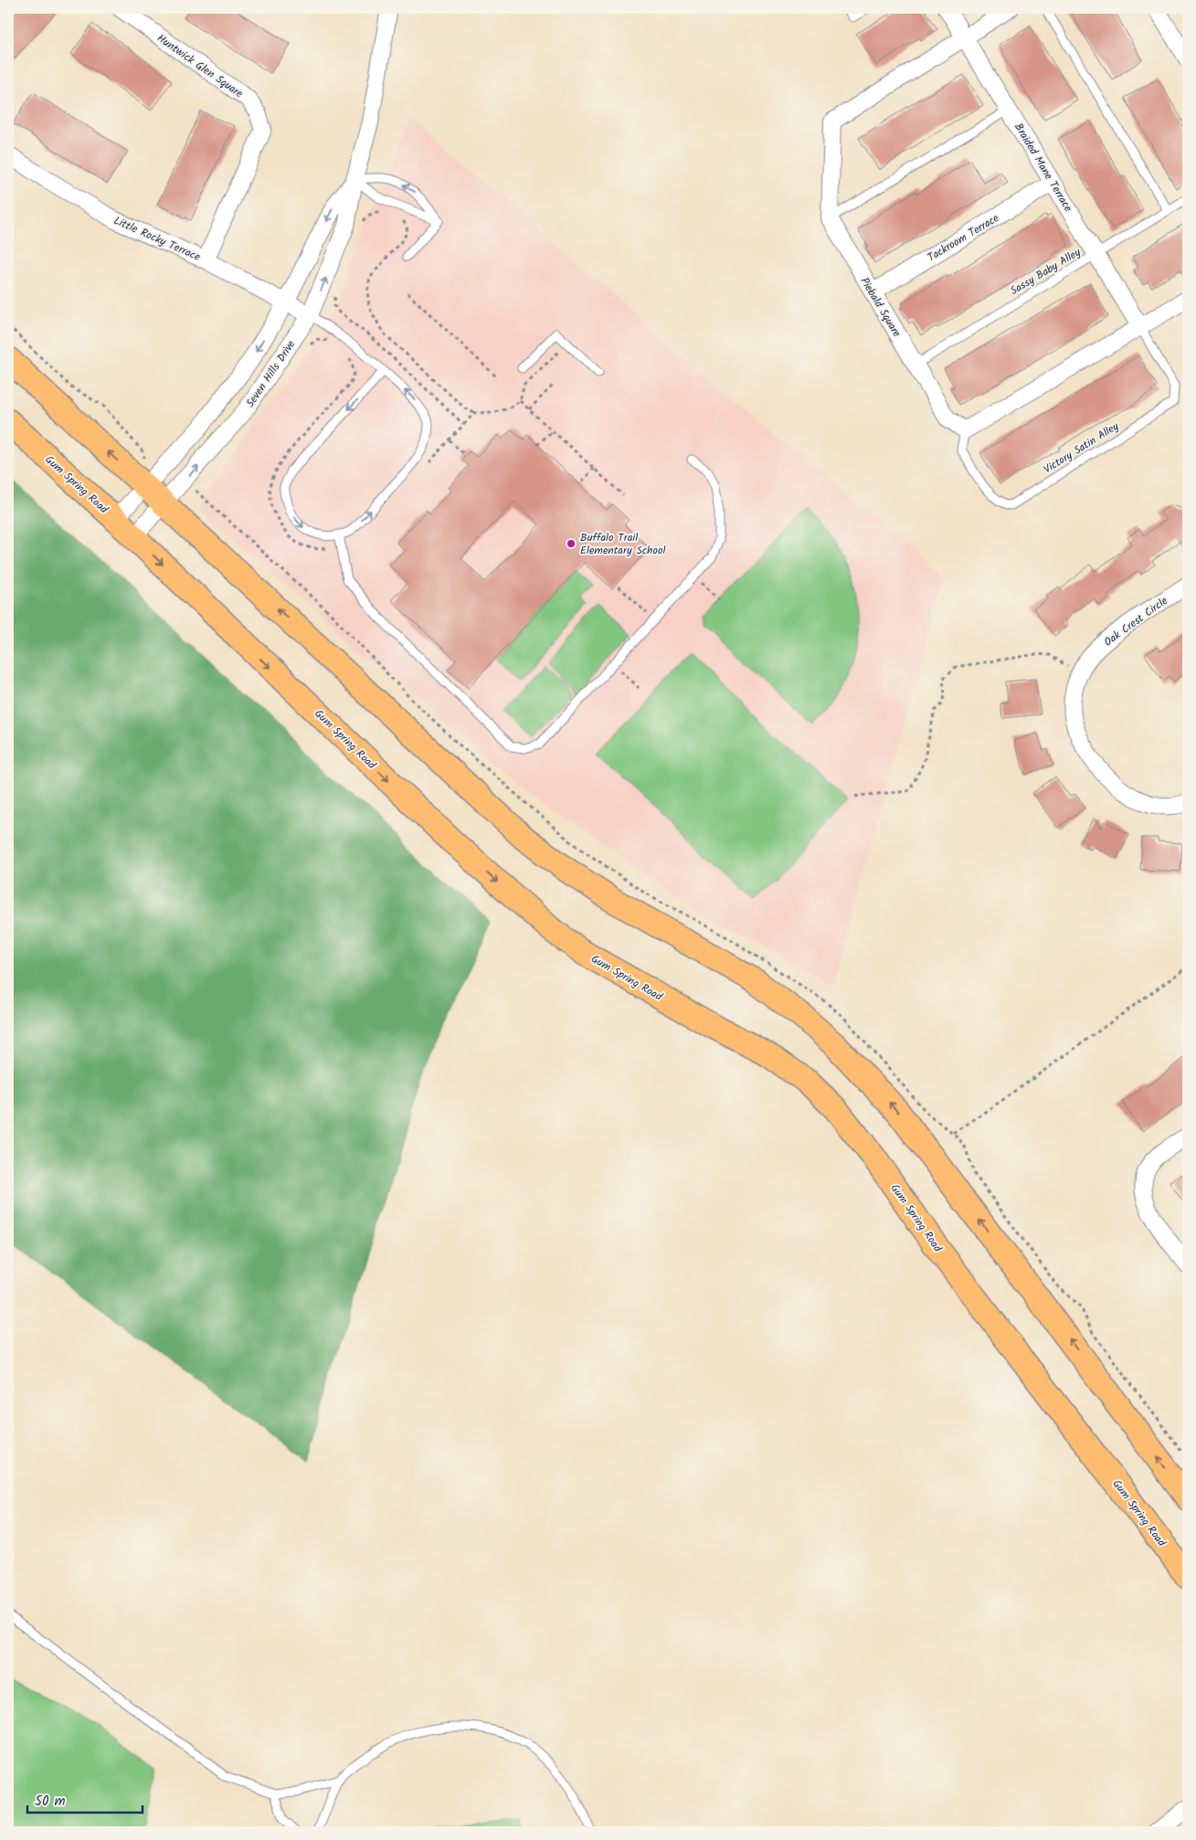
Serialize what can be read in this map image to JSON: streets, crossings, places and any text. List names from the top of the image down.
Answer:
{
  "streets": {
    "main road": ["Gum Spring Road"],
    "street": [
      "Huntwick Glen Square",
      "Braided Mane Terrace",
      "Tackroom Terrace",
      "Little Rocky Terrace",
      "Piebald Square",
      "Seven Hills Drive",
      "Oak Crest Circle"
    ],
    "lane": ["Sassy Baby Alley", "Victory Satin Alley"]
  },
  "crossings": [
    ["Huntwick Glen Square", "Little Rocky Terrace"],
    ["Braided Mane Terrace", "Tackroom Terrace"],
    ["Braided Mane Terrace", "Sassy Baby Alley"],
    ["Braided Mane Terrace", "Victory Satin Alley"],
    ["Tackroom Terrace", "Piebald Square"],
    ["Little Rocky Terrace", "Seven Hills Drive"],
    ["Sassy Baby Alley", "Piebald Square"],
    ["Piebald Square", "Victory Satin Alley"],
    ["Seven Hills Drive", "Gum Spring Road"]
  ],
  "places": ["Buffalo Trail Elementary School"],
  "scale_bar": "50 m"
}
